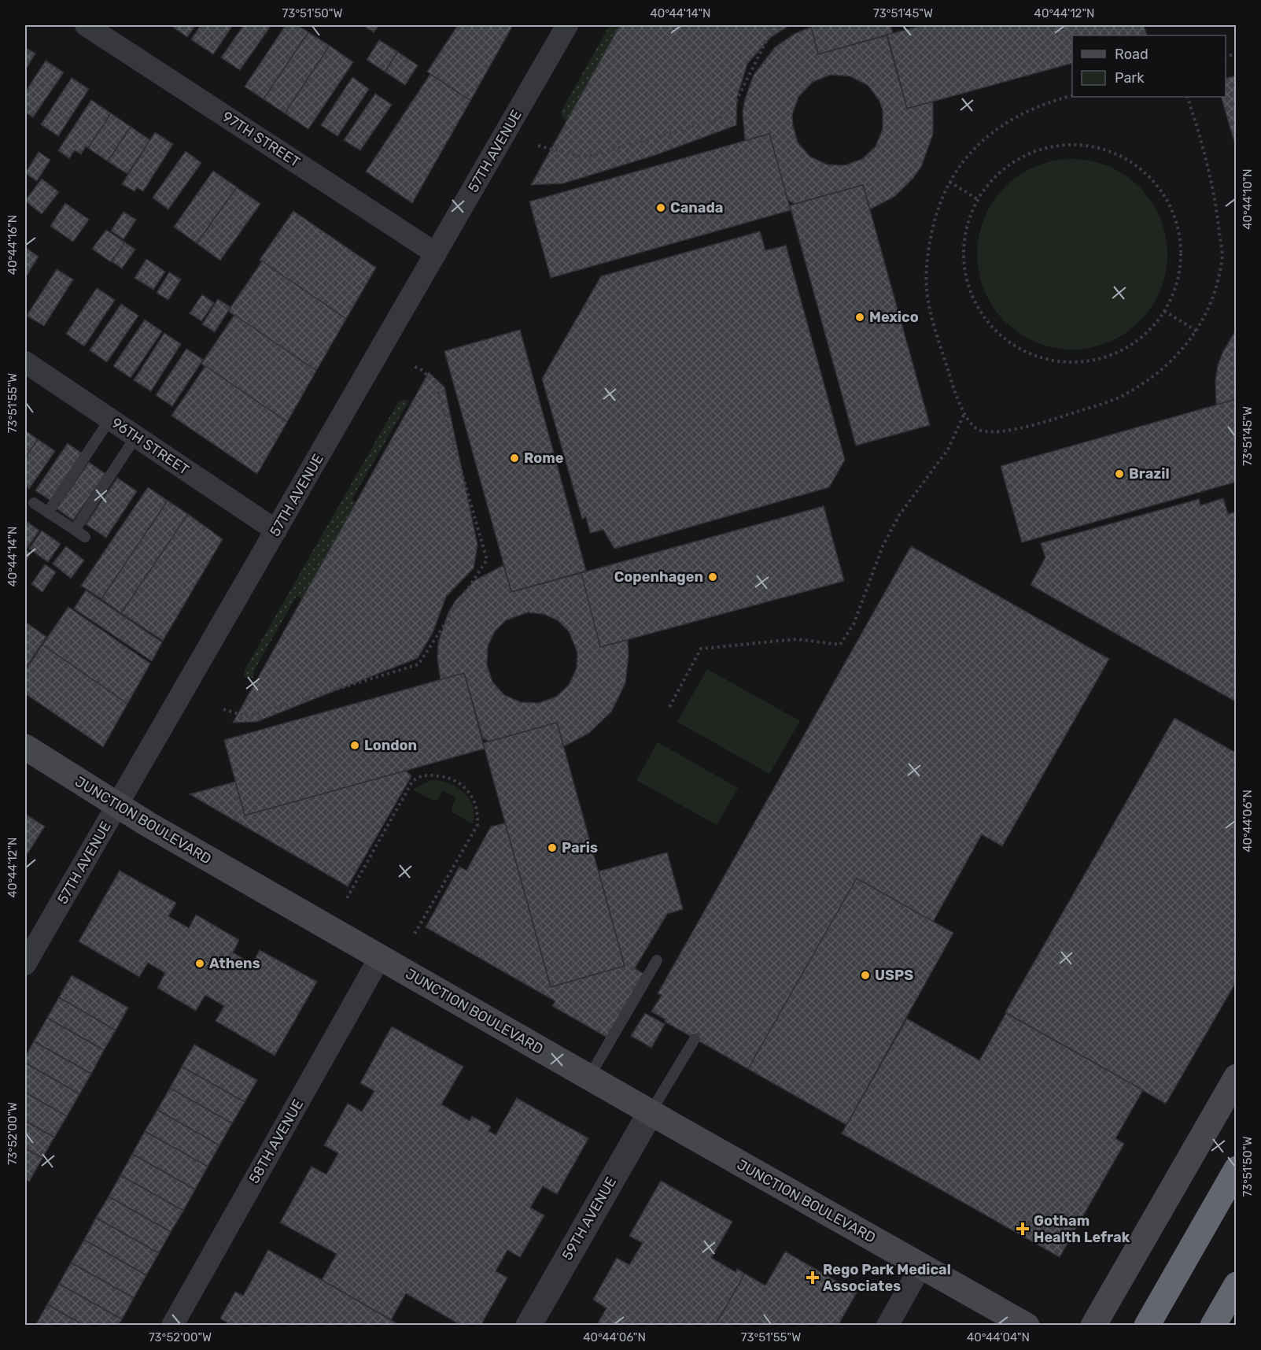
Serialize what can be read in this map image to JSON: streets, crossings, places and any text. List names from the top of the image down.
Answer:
{
  "streets": {
    "main road": ["JUNCTION BOULEVARD"],
    "street": [
      "97TH STREET",
      "57TH AVENUE",
      "96TH STREET",
      "58TH AVENUE",
      "59TH AVENUE"
    ]
  },
  "crossings": [
    ["97TH STREET", "57TH AVENUE"],
    ["57TH AVENUE", "96TH STREET"],
    ["57TH AVENUE", "JUNCTION BOULEVARD"],
    ["JUNCTION BOULEVARD", "58TH AVENUE"],
    ["JUNCTION BOULEVARD", "59TH AVENUE"]
  ],
  "places": {
    "other": [
      "Canada",
      "Mexico",
      "Rome",
      "Brazil",
      "Copenhagen",
      "London",
      "Paris",
      "Athens",
      "USPS"
    ],
    "health": ["Gotham Health Lefrak", "Rego Park Medical Associates"]
  },
  "legend": ["Road", "Park"],
  "coordinates": [
    "73°51'50\"W",
    "40°44'14\"N",
    "73°51'45\"W",
    "40°44'12\"N",
    "40°44'10\"N",
    "40°44'16\"N",
    "73°51'55\"W",
    "40°44'06\"N",
    "73°52'00\"W",
    "40°44'04\"N"
  ]
}
